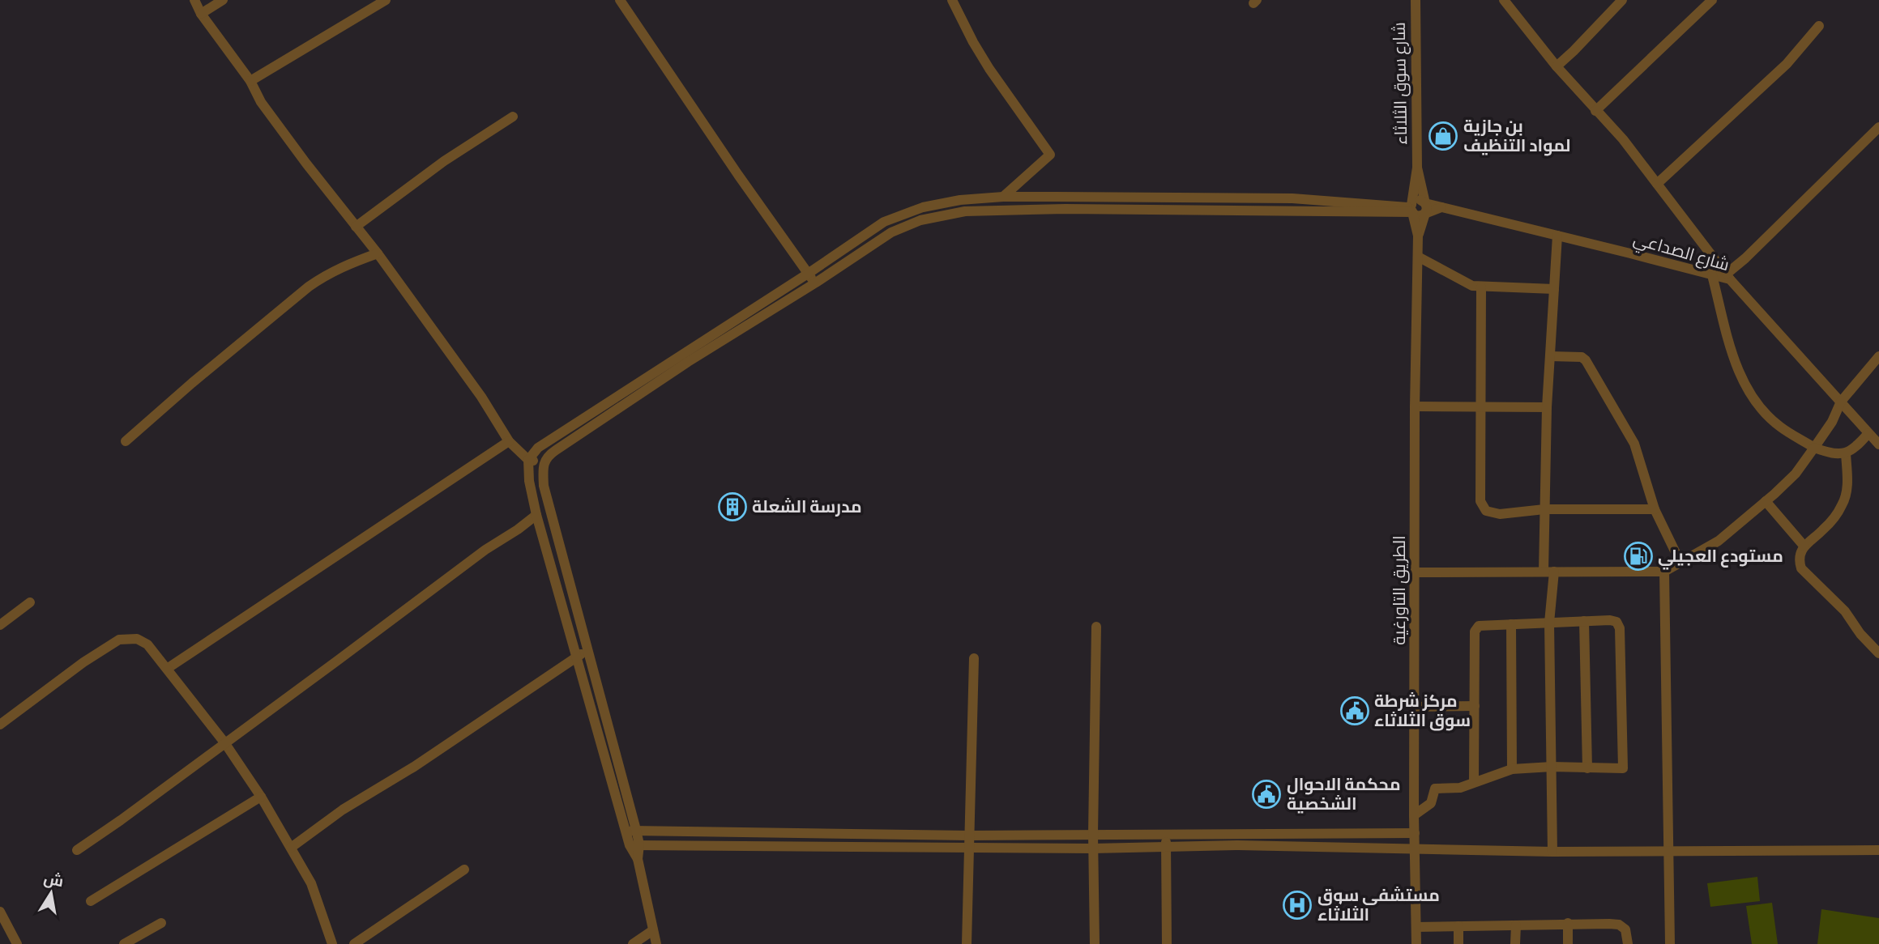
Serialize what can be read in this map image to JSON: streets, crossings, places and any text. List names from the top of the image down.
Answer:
{
  "streets": {
    "street": ["شارع سوق الثلاثاء", "شارع الصداعي", "الطريق التاورغية"]
  },
  "places": {
    "shop": ["بن جازية لمواد التنظيف"],
    "building": ["مدرسة الشعلة"],
    "fuel station": ["مستودع العجيلي"],
    "public building": ["مركز شرطة سوق الثلاثاء", "محكمة الاحوال الشخصية"],
    "hospital": ["مستشفى سوق الثلاثاء"]
  },
  "north": "top"
}
